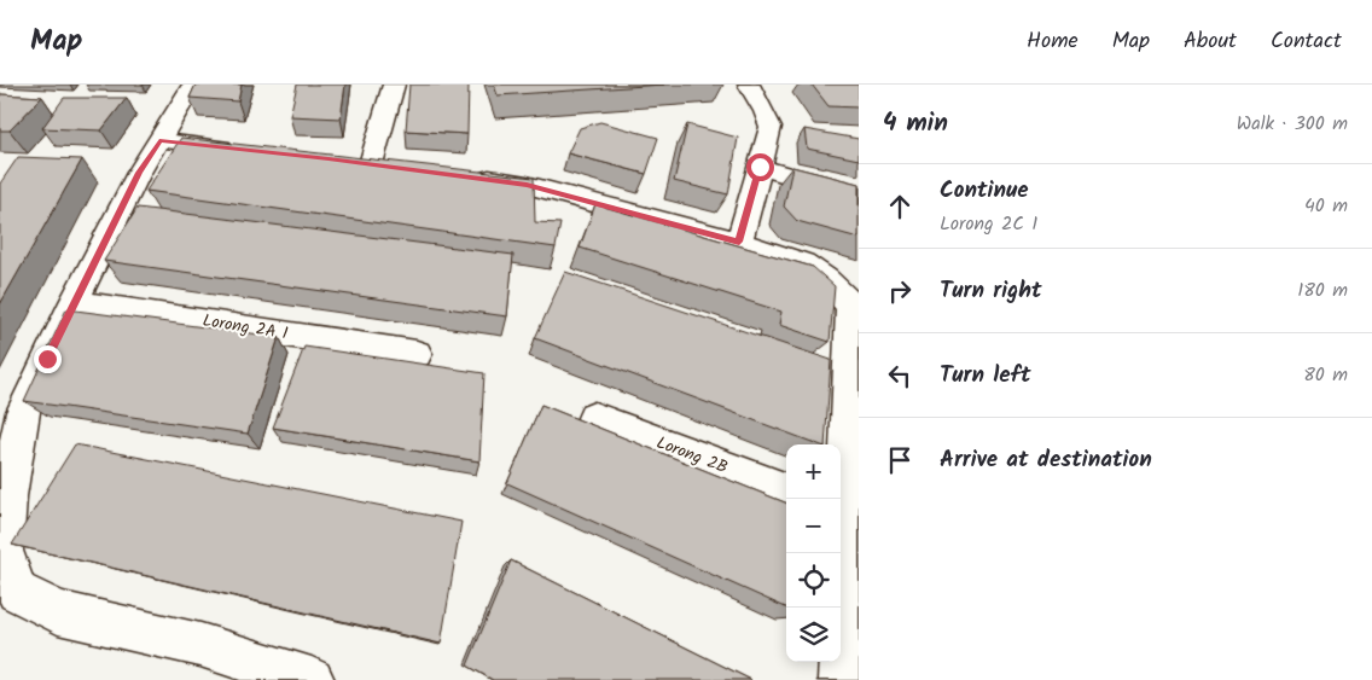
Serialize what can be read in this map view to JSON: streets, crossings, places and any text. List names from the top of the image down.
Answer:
{
  "streets": {
    "street": ["Lorong 2A 1", "Lorong 2B"]
  },
  "page": {
    "header": "Map",
    "nav": [
      "Home",
      "Map",
      "About",
      "Contact"
    ],
    "heading": ["4 min", "Walk · 300 m"],
    "list": [
      ["Continue", "Lorong 2C 1", "40 m"],
      ["Turn right", "180 m"],
      ["Turn left", "80 m"],
      "Arrive at destination"
    ],
    "map_buttons": ["+", "−"]
  }
}
